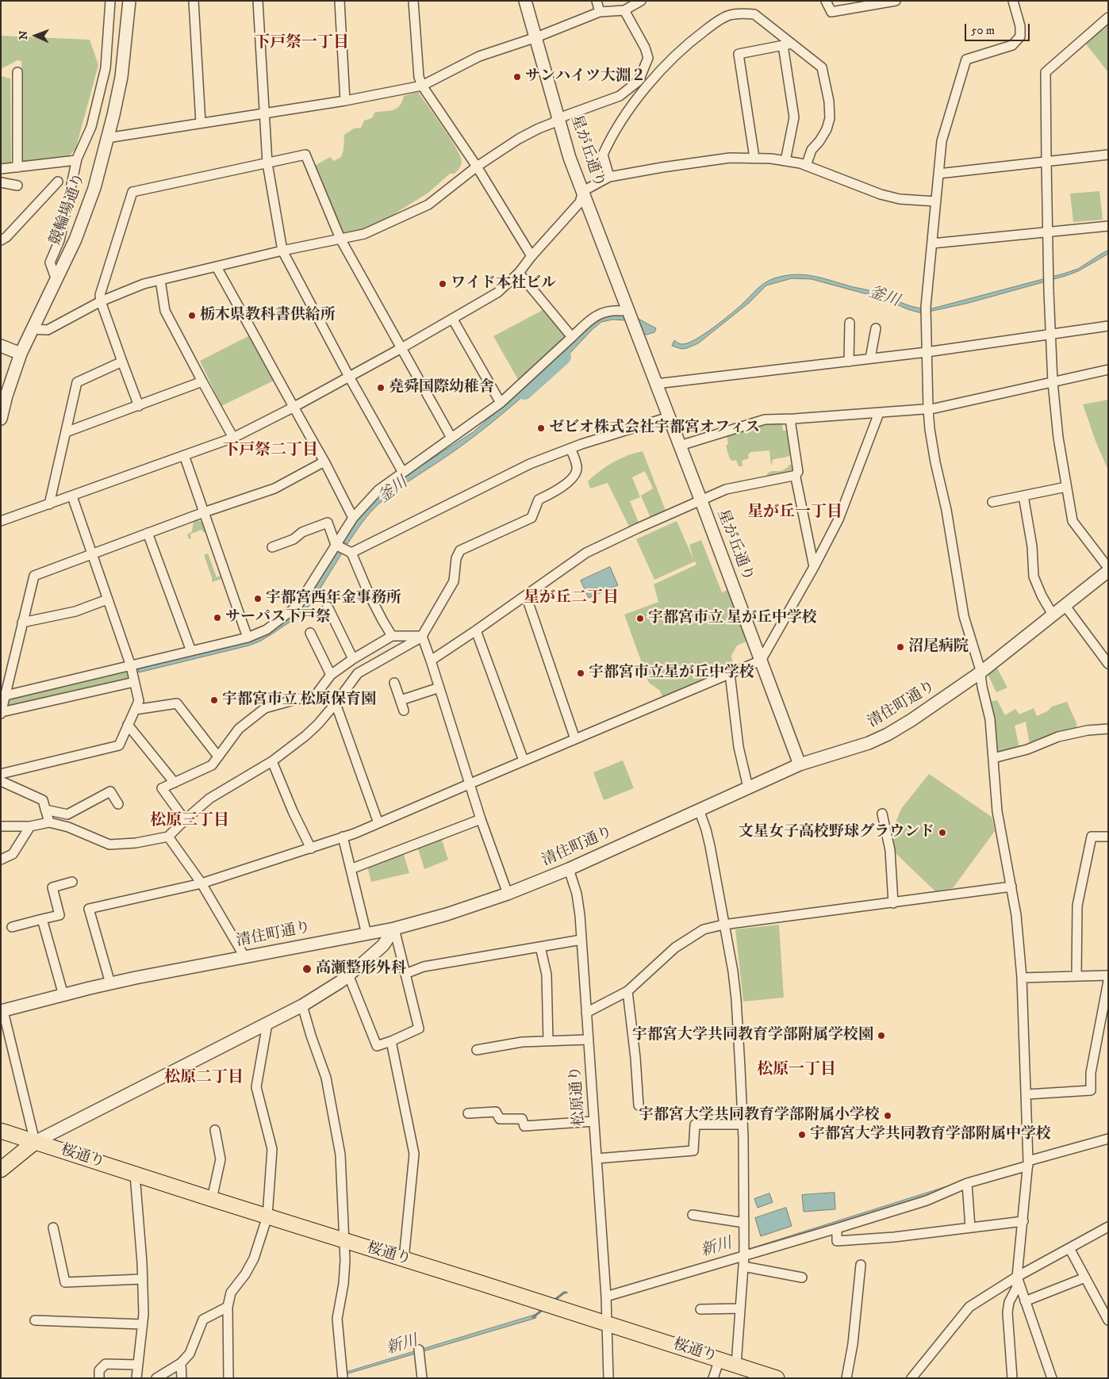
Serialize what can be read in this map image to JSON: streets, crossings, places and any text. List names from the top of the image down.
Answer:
{
  "streets": {
    "main road": ["桜通り"],
    "street": [
      "星が丘通り",
      "競輪場通り",
      "清住町通り",
      "松原通り"
    ]
  },
  "crossings": [
    ["星が丘通り", "清住町通り"],
    ["清住町通り", "松原通り"],
    ["松原通り", "桜通り"]
  ],
  "districts": [
    "下戸祭一丁目",
    "下戸祭二丁目",
    "星が丘一丁目",
    "星が丘二丁目",
    "松原三丁目",
    "松原一丁目",
    "松原二丁目"
  ],
  "water": ["釜川", "新川"],
  "places": [
    "サンハイツ大淵２",
    "ワイド本社ビル",
    "栃木県教科書供給所",
    "堯舜国際幼稚舎",
    "ゼビオ株式会社宇都宮オフィス",
    "宇都宮西年金事務所",
    "サーパス下戸祭",
    "宇都宮市立 星が丘中学校",
    "沼尾病院",
    "宇都宮市立星が丘中学校",
    "宇都宮市立 松原保育園",
    "文星女子高校野球グラウンド",
    "高瀬整形外科",
    "宇都宮大学共同教育学部附属学校園",
    "宇都宮大学共同教育学部附属小学校",
    "宇都宮大学共同教育学部附属中学校"
  ],
  "scale_bar": "50 m",
  "north": "left"
}
